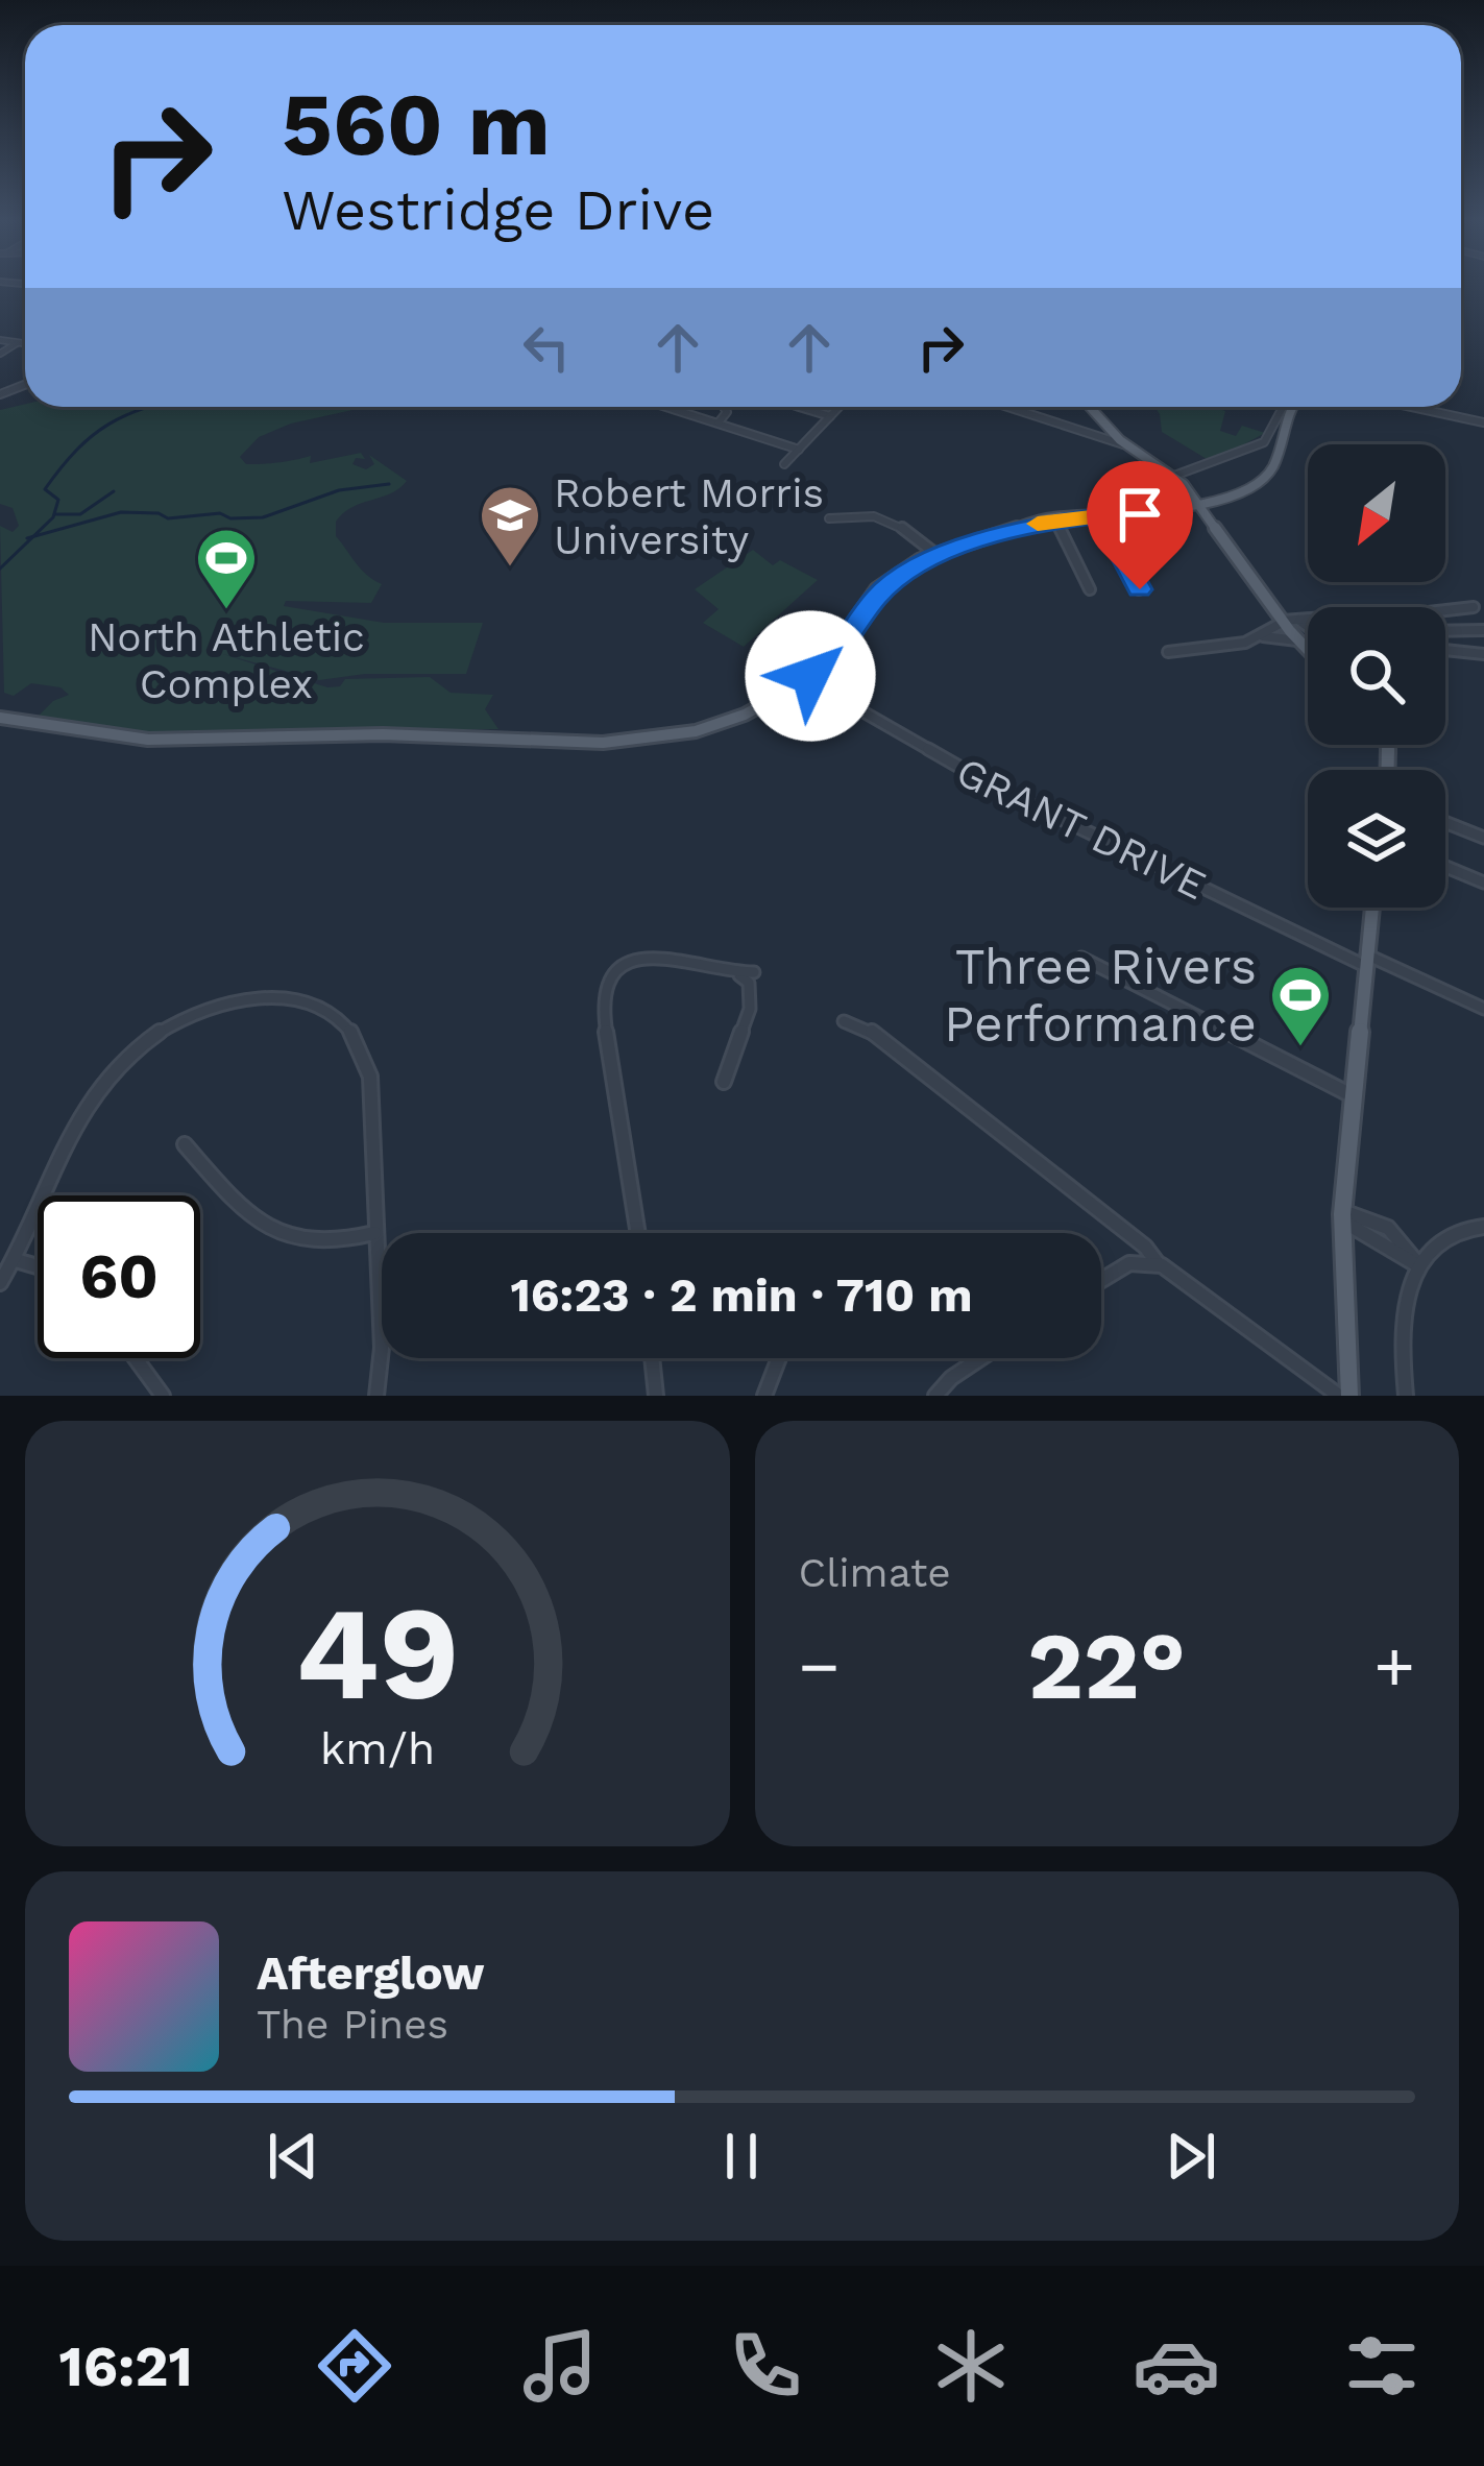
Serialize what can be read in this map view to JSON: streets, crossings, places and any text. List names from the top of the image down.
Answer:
{
  "streets": {
    "street": ["GRANT DRIVE"]
  },
  "places": {
    "school or university": ["Robert Morris University"],
    "sports": ["North Athletic Complex", "Three Rivers Performance"]
  },
  "north": "bottom left",
  "page": {
    "turn": ["560 m", "Westridge Drive"],
    "limit": "60",
    "trip": "16:23 · 2 min · 710 m",
    "tile": "Climate",
    "heat": ["−", "22°", "+"],
    "song": ["Afterglow", "The Pines"],
    "tabs": "16:21",
    "gauge": ["49", "km/h"]
  }
}
